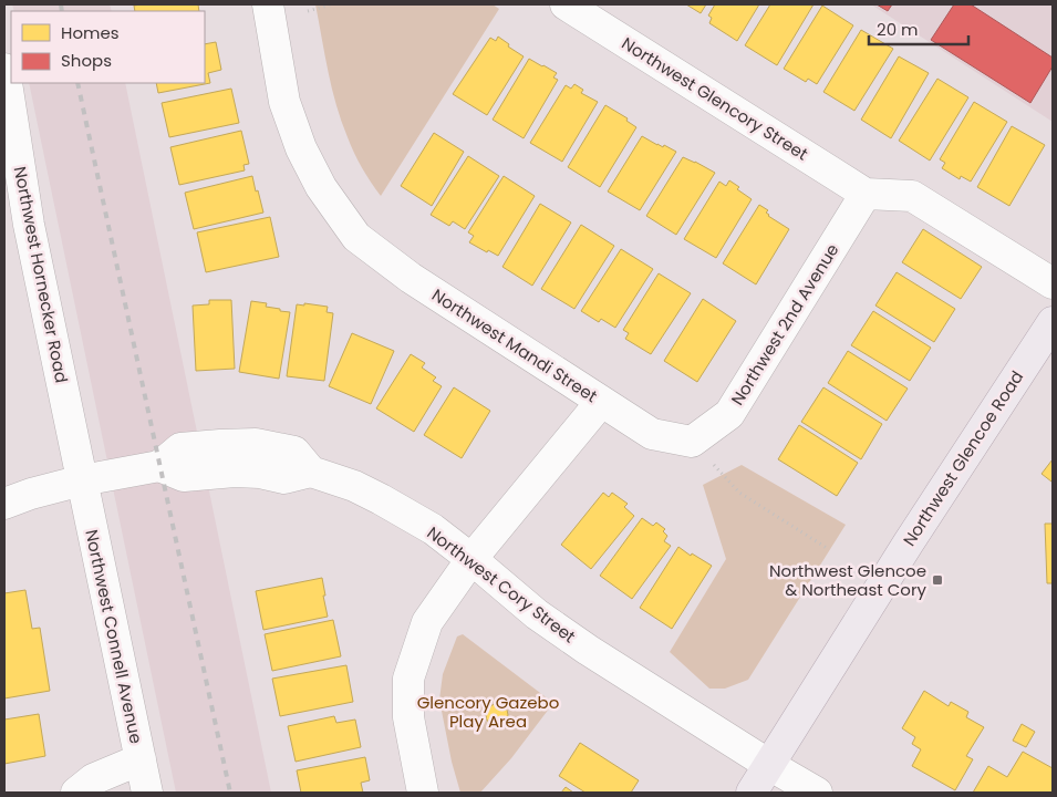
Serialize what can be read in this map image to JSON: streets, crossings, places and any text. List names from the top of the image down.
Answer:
{
  "streets": {
    "main road": ["Northwest Glencoe Road"],
    "street": [
      "Northwest Glencory Street",
      "Northwest Hornecker Road",
      "Northwest 2nd Avenue",
      "Northwest Mandi Street",
      "Northwest Cory Street",
      "Northwest Connell Avenue"
    ]
  },
  "crossings": [
    ["Northwest Glencory Street", "Northwest 2nd Avenue"],
    ["Northwest Hornecker Road", "Northwest Cory Street"],
    ["Northwest Hornecker Road", "Northwest Connell Avenue"],
    ["Northwest 2nd Avenue", "Northwest Mandi Street"],
    ["Northwest Glencoe Road", "Northwest Cory Street"],
    ["Northwest Cory Street", "Northwest Connell Avenue"]
  ],
  "parks": ["Glencory Gazebo Play Area"],
  "places": {
    "transit": ["Northwest Glencoe & Northeast Cory"]
  },
  "legend": ["Homes", "Shops"],
  "scale_bar": "20 m"
}
